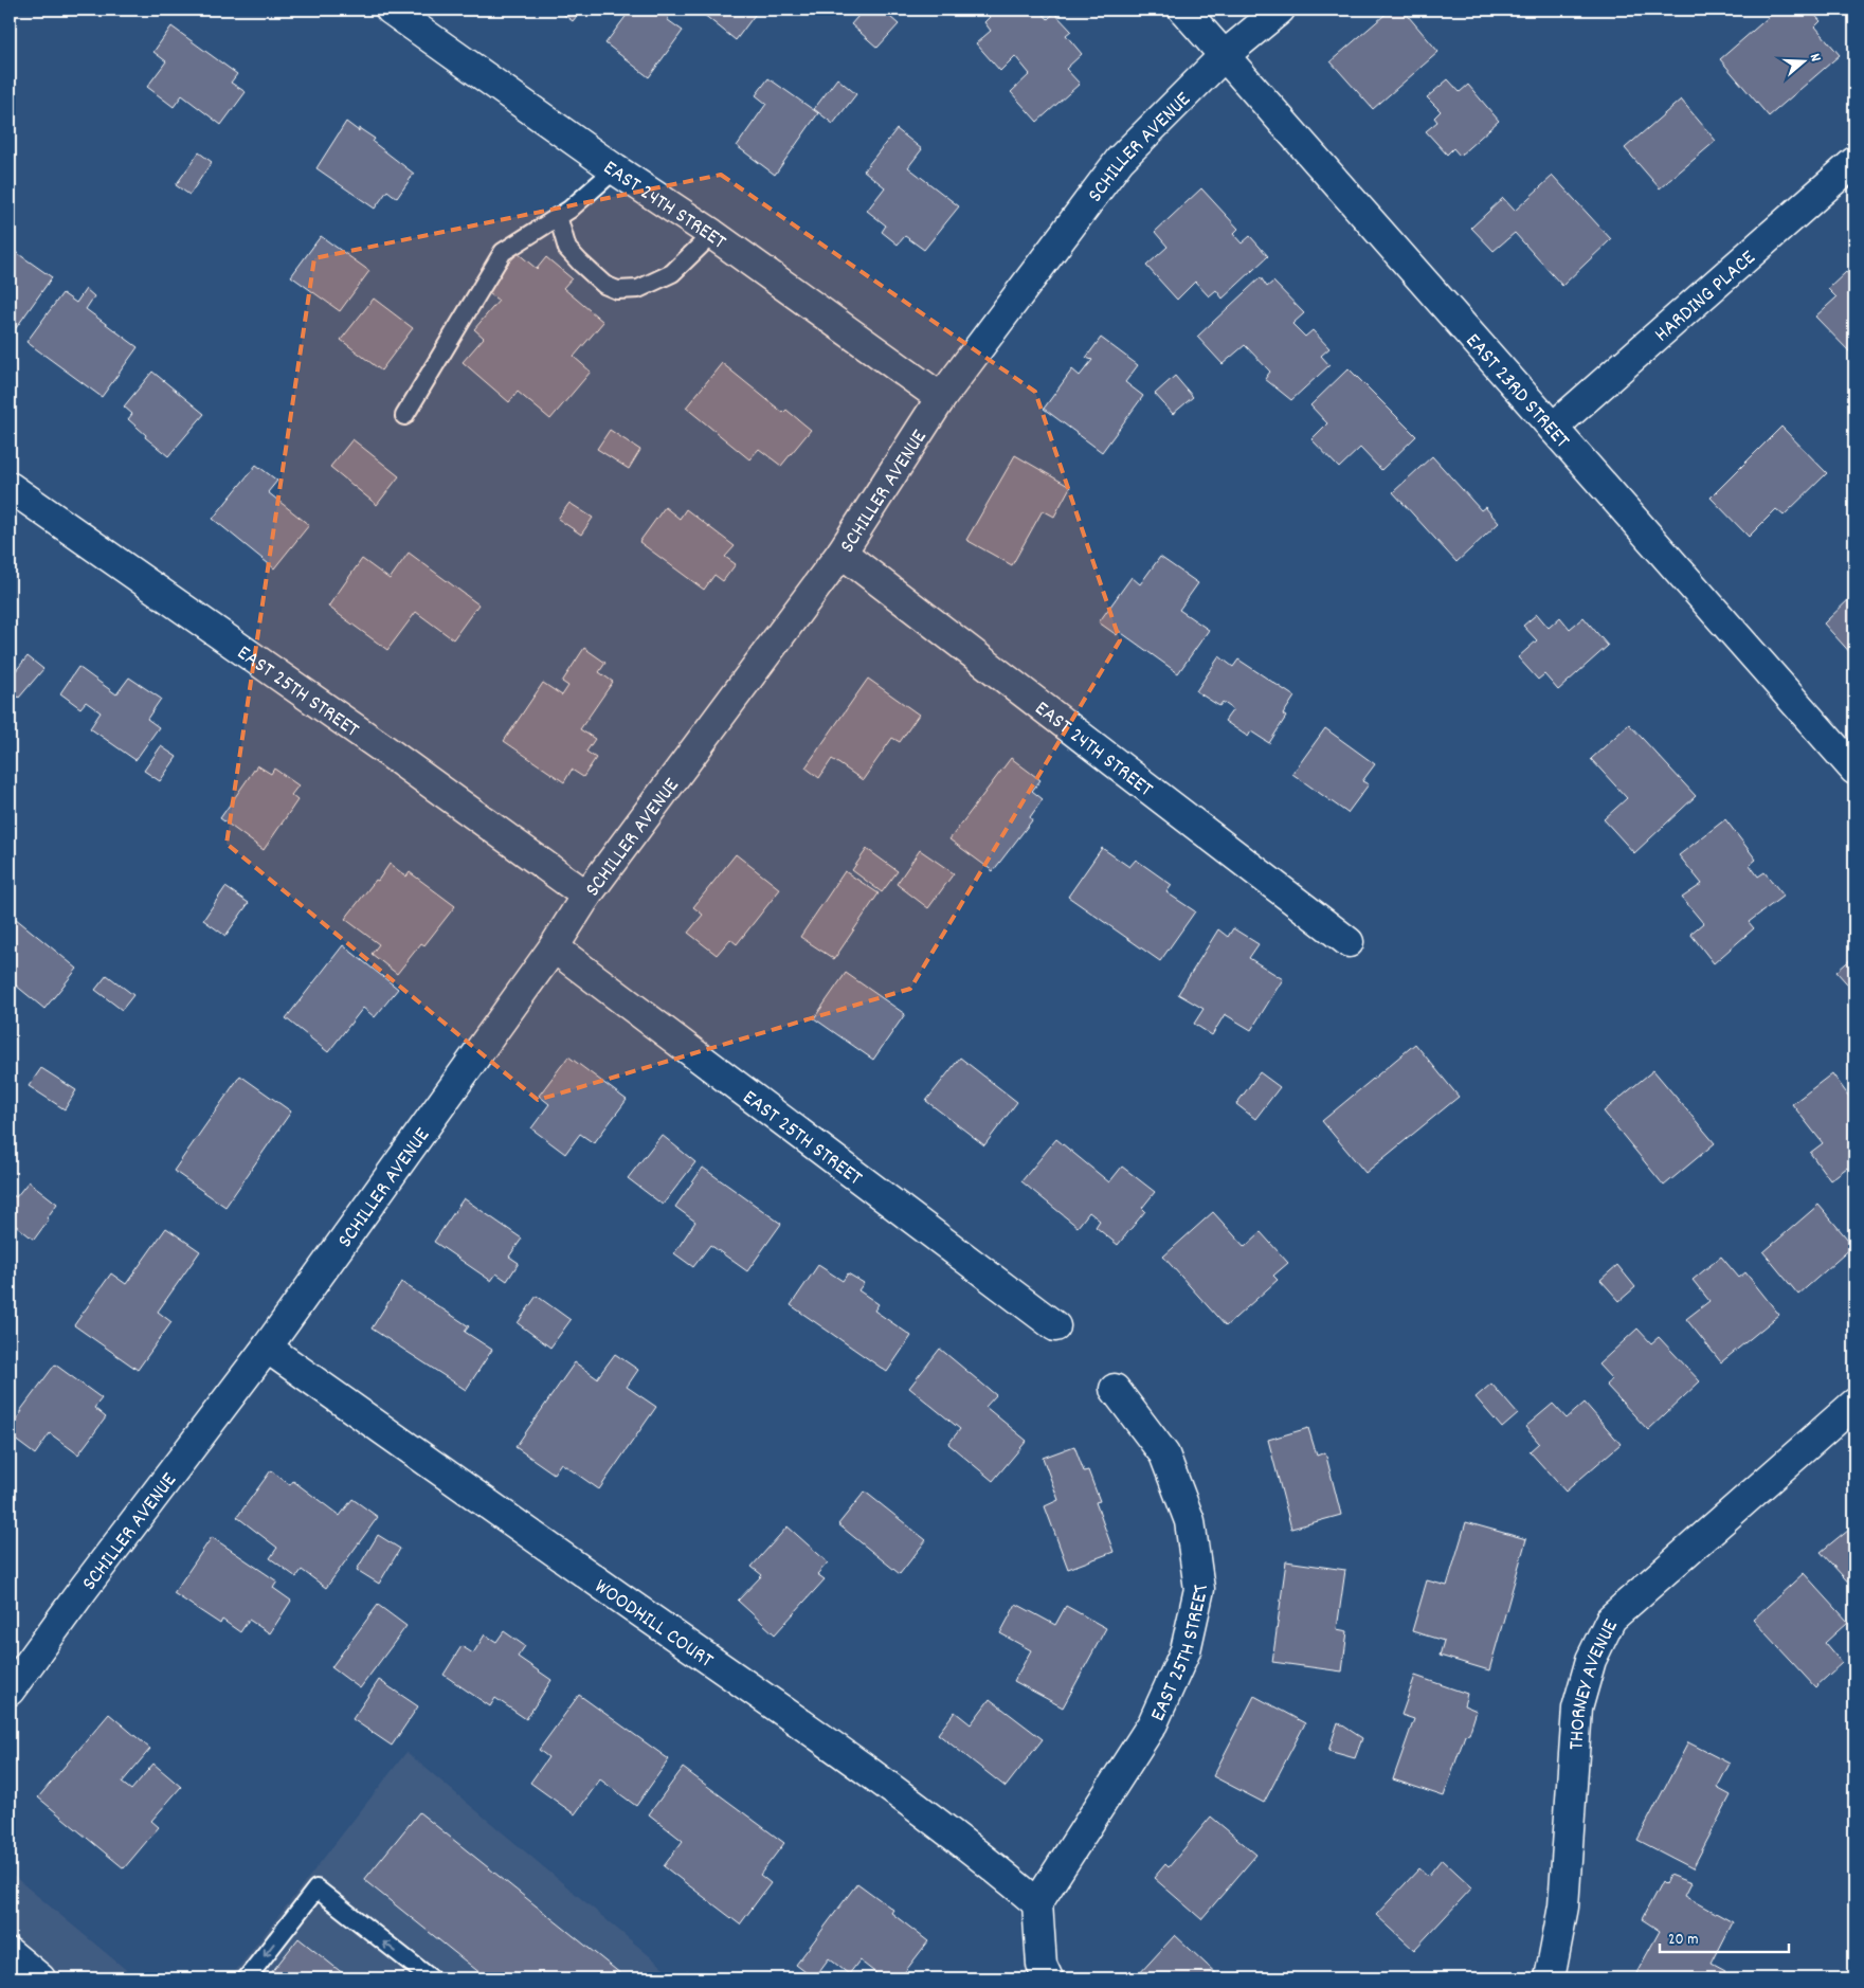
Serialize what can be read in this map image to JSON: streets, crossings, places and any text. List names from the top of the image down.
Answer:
{
  "streets": {
    "street": [
      "SCHILLER AVENUE",
      "EAST 24TH STREET",
      "HARDING PLACE",
      "EAST 23RD STREET",
      "EAST 25TH STREET",
      "WOODHILL COURT",
      "THORNEY AVENUE"
    ]
  },
  "crossings": [
    ["SCHILLER AVENUE", "EAST 24TH STREET"],
    ["SCHILLER AVENUE", "EAST 23RD STREET"],
    ["SCHILLER AVENUE", "EAST 25TH STREET"],
    ["SCHILLER AVENUE", "WOODHILL COURT"],
    ["HARDING PLACE", "EAST 23RD STREET"],
    ["EAST 25TH STREET", "WOODHILL COURT"]
  ],
  "scale_bar": "20 m",
  "north": "right"
}
